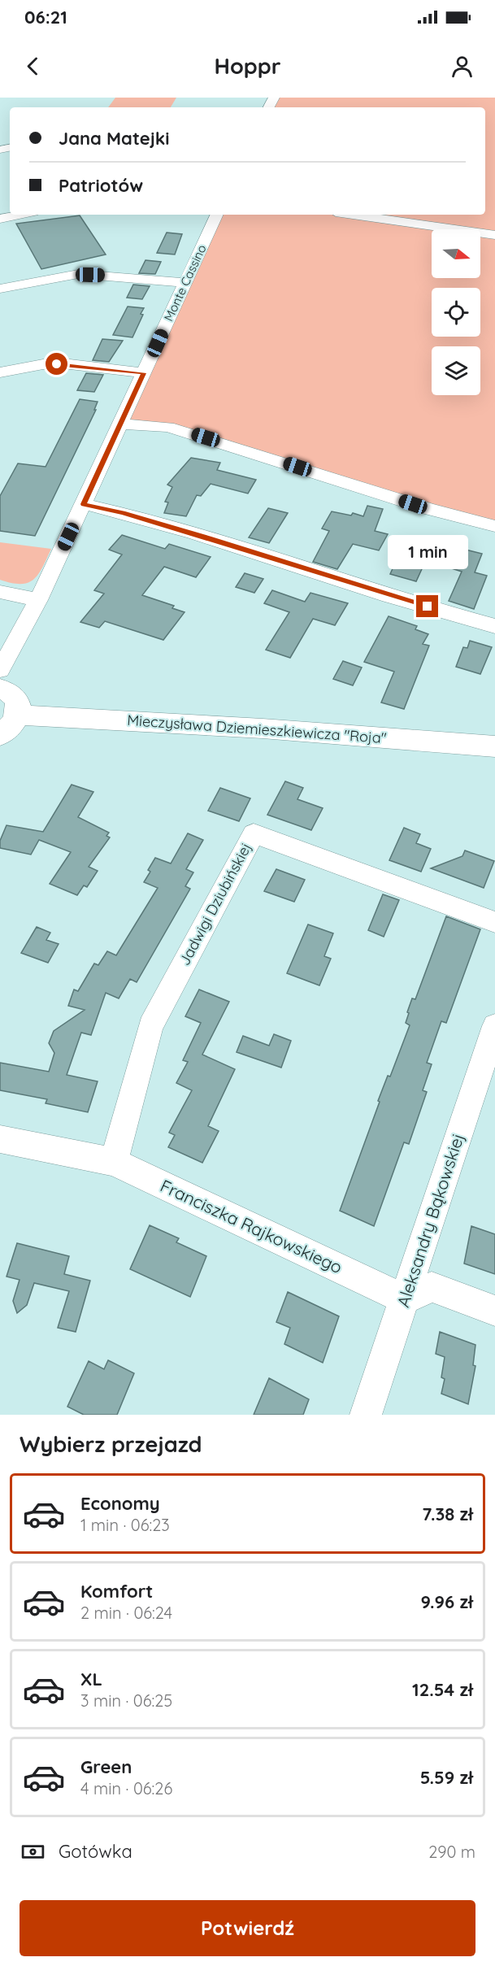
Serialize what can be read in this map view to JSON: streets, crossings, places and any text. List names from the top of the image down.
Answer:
{
  "streets": {
    "main road": ["Mieczysława Dziemieszkiewicza \"Roja\""],
    "street": [
      "Monte Cassino",
      "Jadwigi Dziubińskiej",
      "Aleksandry Bąkowskiej",
      "Franciszka Rajkowskiego"
    ]
  },
  "crossings": [
    ["Jadwigi Dziubińskiej", "Franciszka Rajkowskiego"],
    ["Aleksandry Bąkowskiej", "Franciszka Rajkowskiego"]
  ],
  "north": "right",
  "page": {
    "status": "06:21",
    "header": "Hoppr",
    "banner": ["Jana Matejki", "Patriotów"],
    "bubble": "1 min",
    "heading": "Wybierz przejazd",
    "list": [
      {
        "name": "Economy",
        "note": "1 min · 06:23",
        "value": "7.38 zł"
      },
      {
        "name": "Komfort",
        "note": "2 min · 06:24",
        "value": "9.96 zł"
      },
      {
        "name": "XL",
        "note": "3 min · 06:25",
        "value": "12.54 zł"
      },
      {
        "name": "Green",
        "note": "4 min · 06:26",
        "value": "5.59 zł"
      }
    ],
    "pay": ["Gotówka", "290 m"],
    "buttons": "Potwierdź"
  }
}
